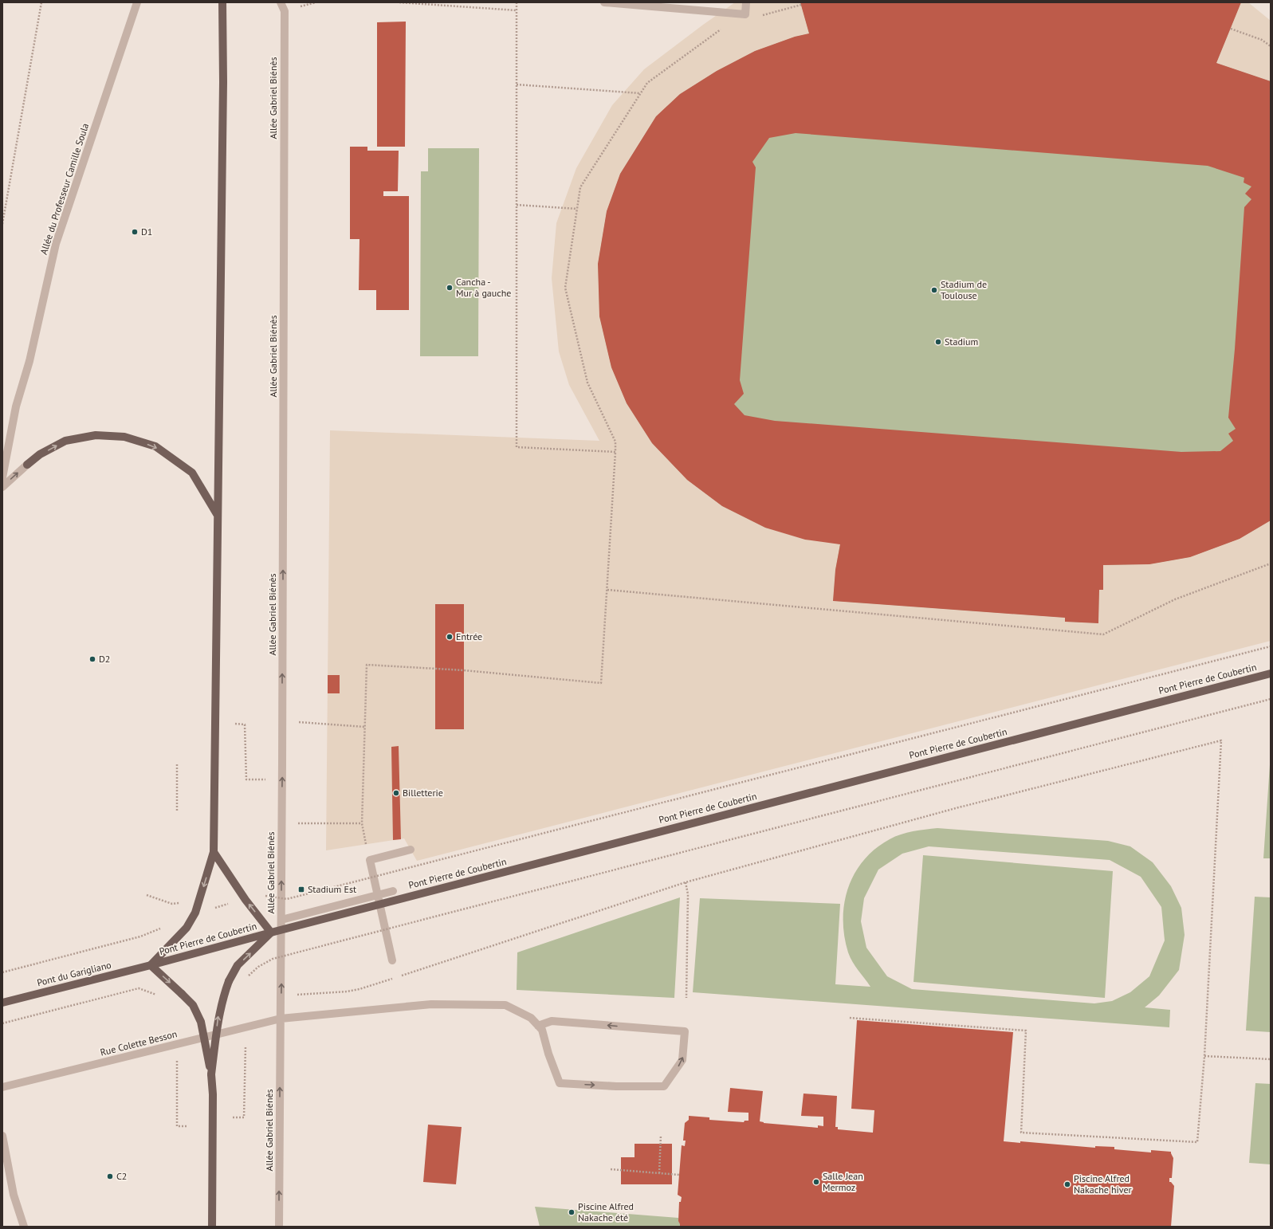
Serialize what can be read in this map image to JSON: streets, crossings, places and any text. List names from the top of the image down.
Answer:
{
  "streets": {
    "main road": ["Pont Pierre de Coubertin", "Pont du Garigliano"],
    "street": ["Allée Gabriel Biénès", "Allée du Professeur Camille Soula", "Rue Colette Besson"]
  },
  "crossings": [
    ["Allée Gabriel Biénès", "Rue Colette Besson"],
    ["Pont Pierre de Coubertin", "Pont du Garigliano"]
  ],
  "one_way": ["Allée Gabriel Biénès"],
  "places": {
    "other": [
      "D1",
      "Cancha - Mur à gauche",
      "Stadium de Toulouse",
      "Stadium",
      "Entrée",
      "D2",
      "Billetterie",
      "C2",
      "Salle Jean Mermoz",
      "Piscine Alfred Nakache hiver",
      "Piscine Alfred Nakache été"
    ],
    "transit": ["Stadium Est"]
  }
}
